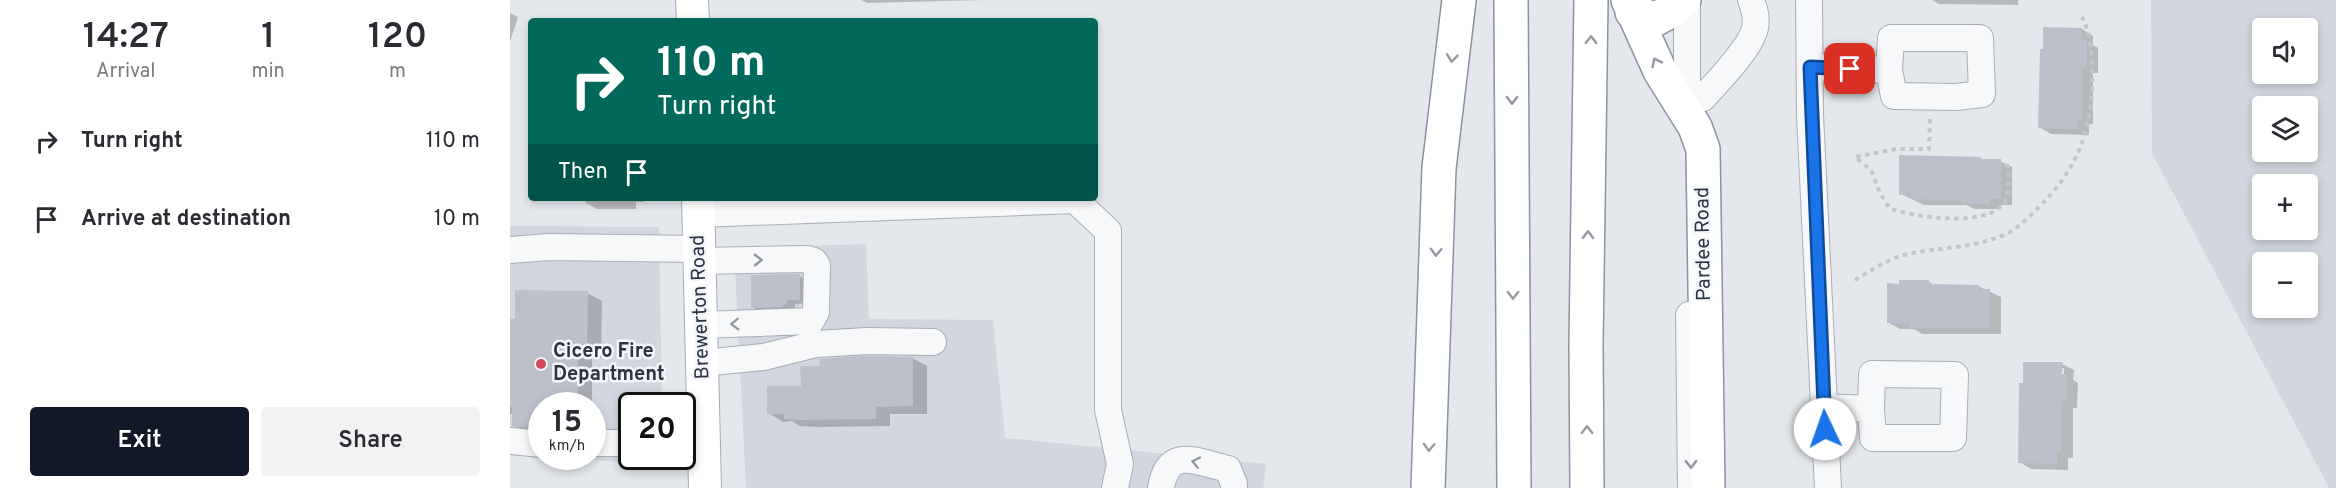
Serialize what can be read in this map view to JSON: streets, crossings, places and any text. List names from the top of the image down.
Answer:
{
  "streets": {
    "highway": ["Pardee Road"],
    "main road": ["Brewerton Road"]
  },
  "places": ["Cicero Fire Department"],
  "page": {
    "eta": [
      "14:27",
      "Arrival",
      "1",
      "min",
      "120",
      "m"
    ],
    "map_buttons": ["+", "−"],
    "turn": ["110 m", "Turn right"],
    "list": [
      {
        "name": "Turn right",
        "value": "110 m"
      },
      {
        "name": "Arrive at destination",
        "value": "10 m"
      }
    ],
    "then": "Then",
    "speed": "15 km/h",
    "limit": "20",
    "buttons": ["Exit", "Share"]
  }
}
